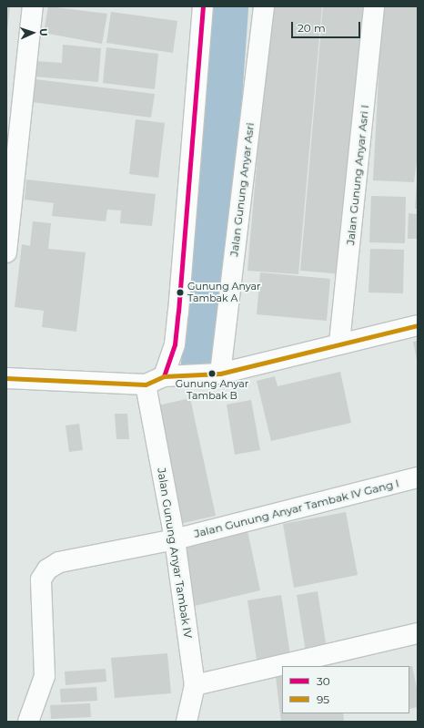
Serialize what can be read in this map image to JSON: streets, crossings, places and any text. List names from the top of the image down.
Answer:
{
  "streets": {
    "street": [
      "Jalan Gunung Anyar Asri I",
      "Jalan Gunung Anyar Asri",
      "Jalan Gunung Anyar Tambak IV Gang I",
      "Jalan Gunung Anyar Tambak IV"
    ]
  },
  "crossings": [
    ["Jalan Gunung Anyar Tambak IV Gang I", "Jalan Gunung Anyar Tambak IV"]
  ],
  "places": ["Gunung Anyar Tambak A", "Gunung Anyar Tambak B"],
  "lines": ["transit line 30", "transit line 95"],
  "legend": ["30", "95"],
  "scale_bar": "20 m",
  "north": "right"
}
